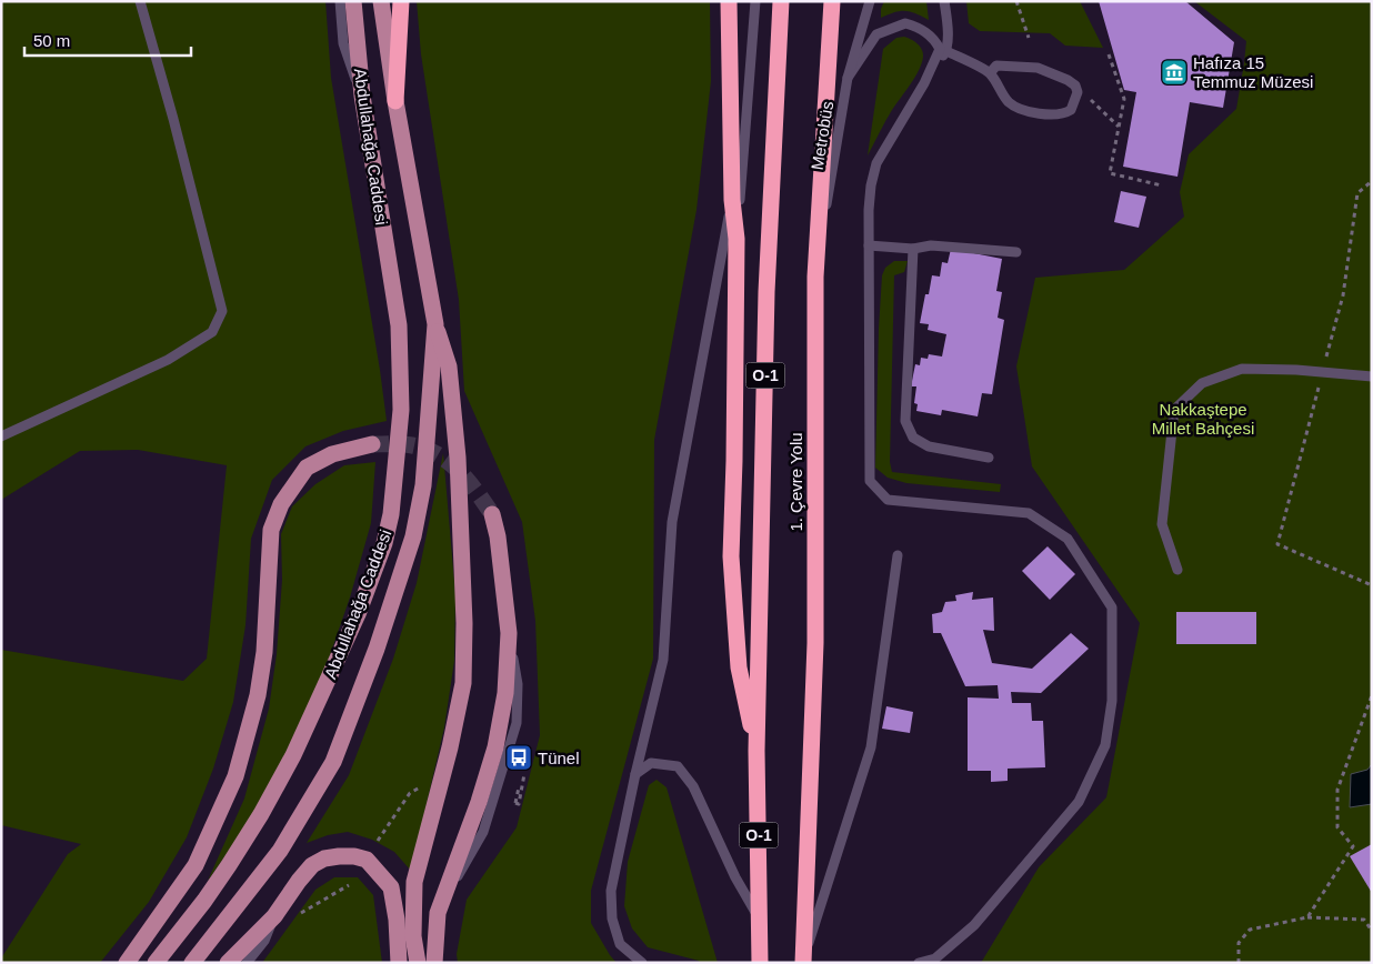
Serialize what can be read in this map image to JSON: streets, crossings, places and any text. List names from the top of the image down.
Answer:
{
  "streets": {
    "highway": ["O-1", "1. Çevre Yolu"],
    "main road": ["Abdullahağa Caddesi"],
    "lane": ["Metrobüs"]
  },
  "crossings": [
    ["Metrobüs", "1. Çevre Yolu"]
  ],
  "parks": ["Nakkaştepe Millet Bahçesi"],
  "places": {
    "museum": ["Hafıza 15 Temmuz Müzesi"],
    "bus stop": ["Tünel"]
  },
  "scale_bar": "50 m"
}
